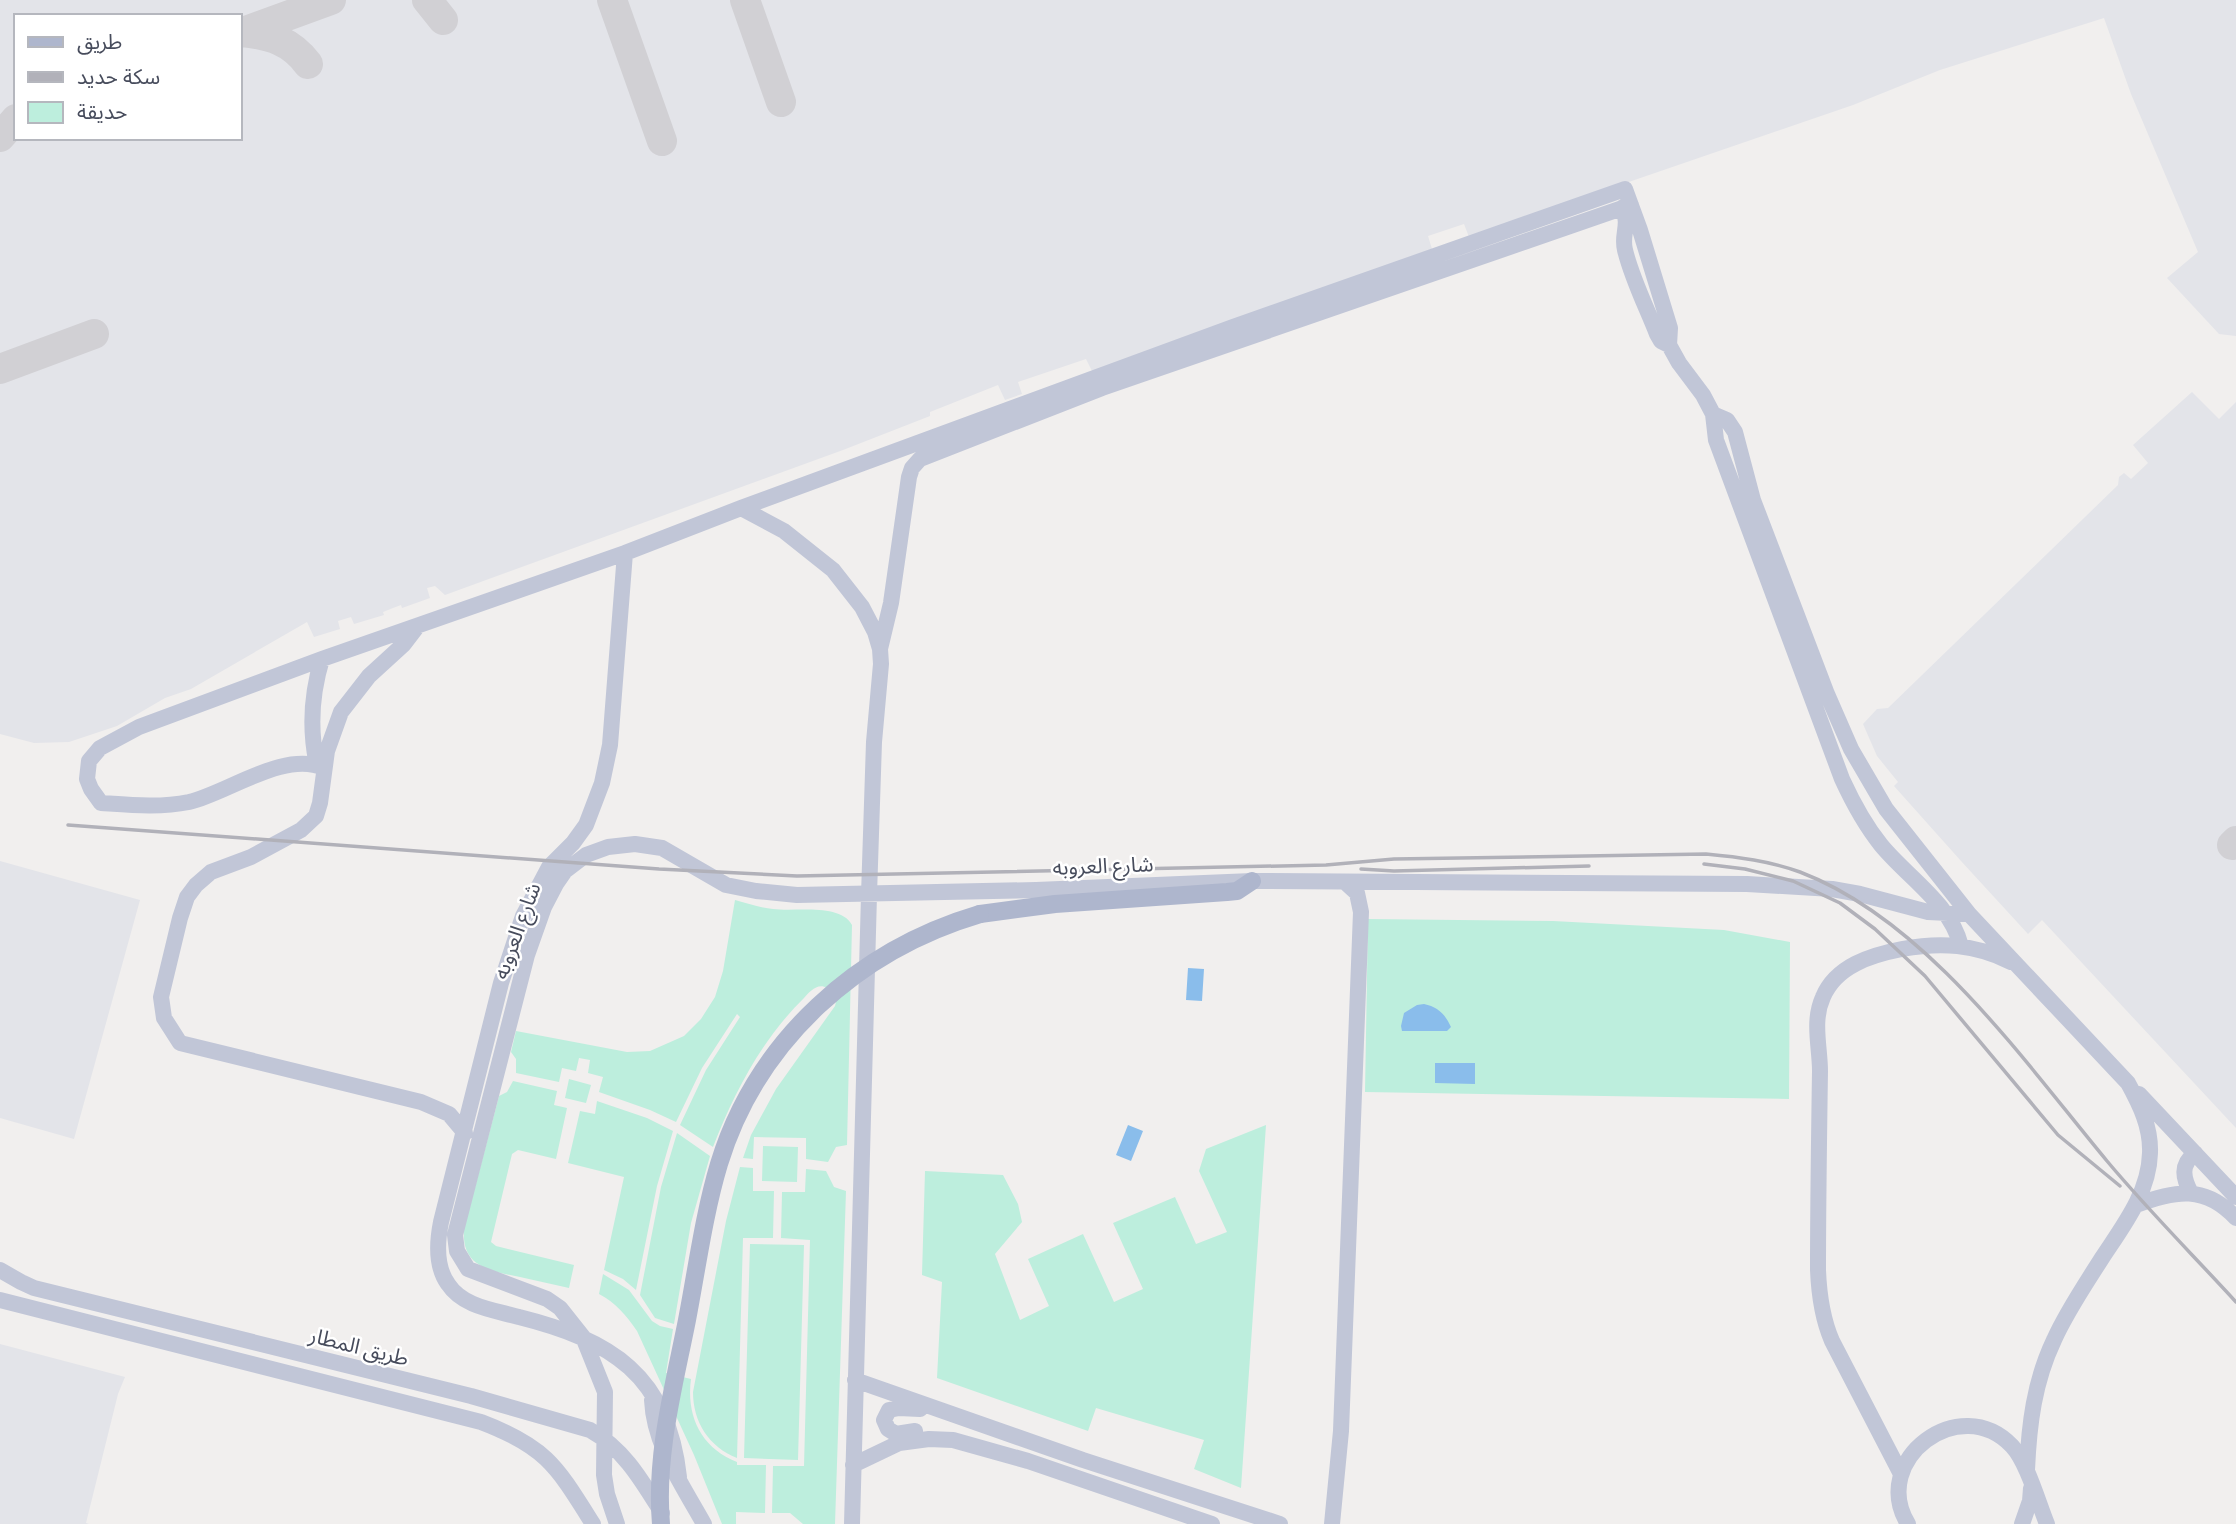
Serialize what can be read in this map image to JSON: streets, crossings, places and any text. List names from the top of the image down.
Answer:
{
  "streets": {
    "main road": ["شارع العروبه", "طريق المطار"]
  },
  "crossings": [
    ["شارع العروبه", "طريق المطار"]
  ],
  "legend": ["طريق", "سكة حديد", "حديقة"]
}
